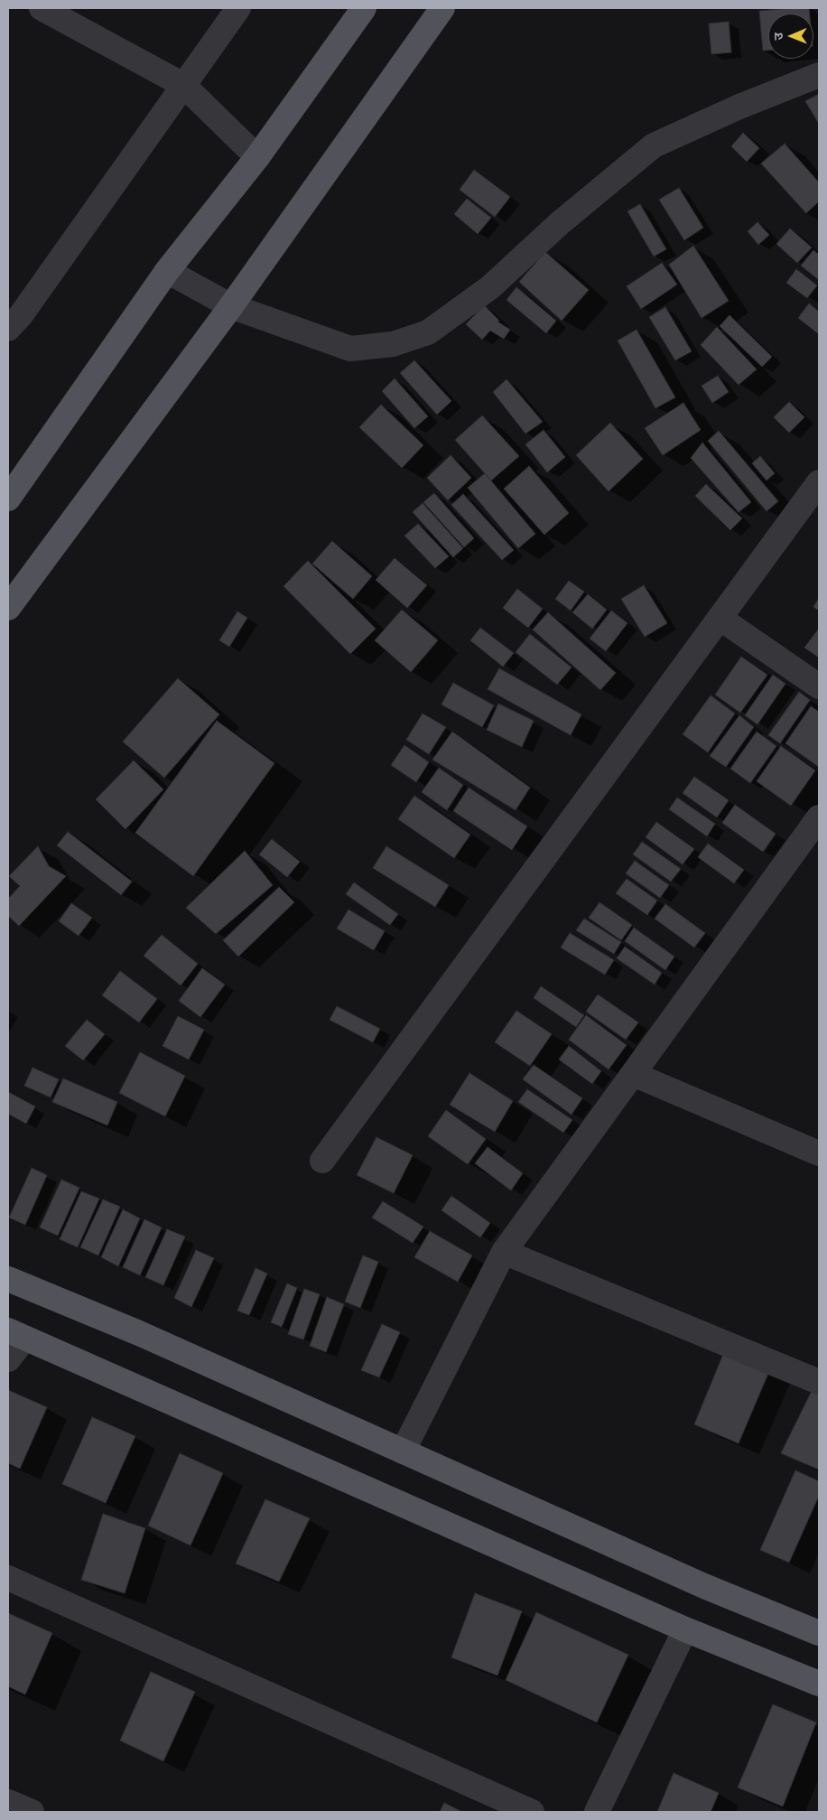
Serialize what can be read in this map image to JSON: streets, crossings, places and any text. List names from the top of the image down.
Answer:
{
  "north": "left"
}
